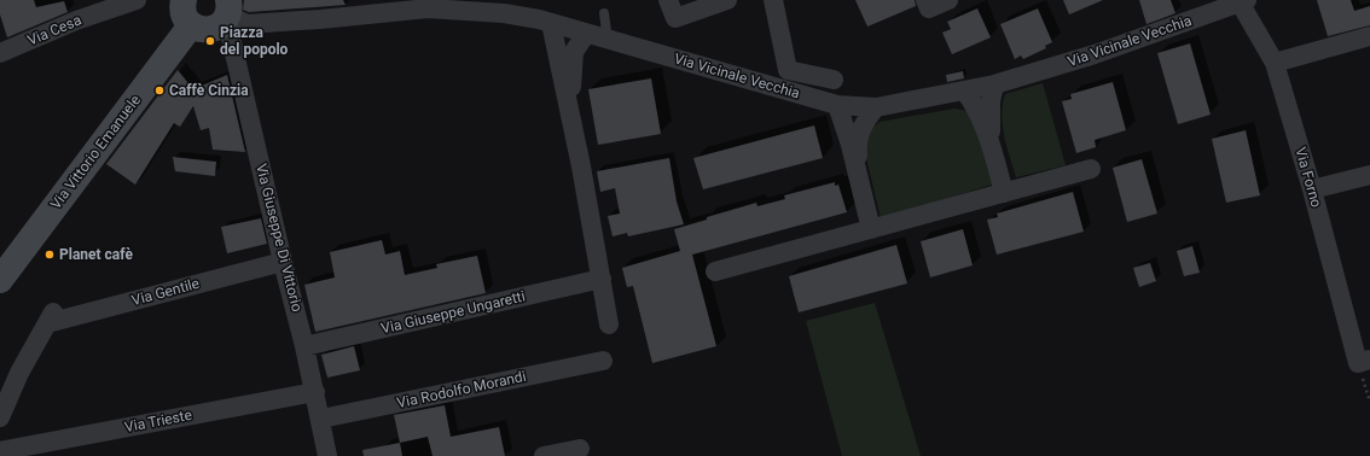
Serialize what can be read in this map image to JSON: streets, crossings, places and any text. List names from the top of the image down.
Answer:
{
  "streets": {
    "street": [
      "Via Cesa",
      "Via Vicinale Vecchia",
      "Via Vittorio Emanuele",
      "Via Forno",
      "Via Giuseppe Di Vittorio",
      "Via Gentile",
      "Via Giuseppe Ungaretti",
      "Via Rodolfo Morandi",
      "Via Trieste"
    ]
  },
  "crossings": [
    ["Via Vicinale Vecchia", "Via Forno"],
    ["Via Vicinale Vecchia", "Via Giuseppe Di Vittorio"],
    ["Via Giuseppe Di Vittorio", "Via Gentile"],
    ["Via Giuseppe Di Vittorio", "Via Giuseppe Ungaretti"],
    ["Via Giuseppe Di Vittorio", "Via Rodolfo Morandi"],
    ["Via Giuseppe Di Vittorio", "Via Trieste"]
  ],
  "places": ["Piazza del popolo", "Caffè Cinzia", "Planet cafè"]
}
